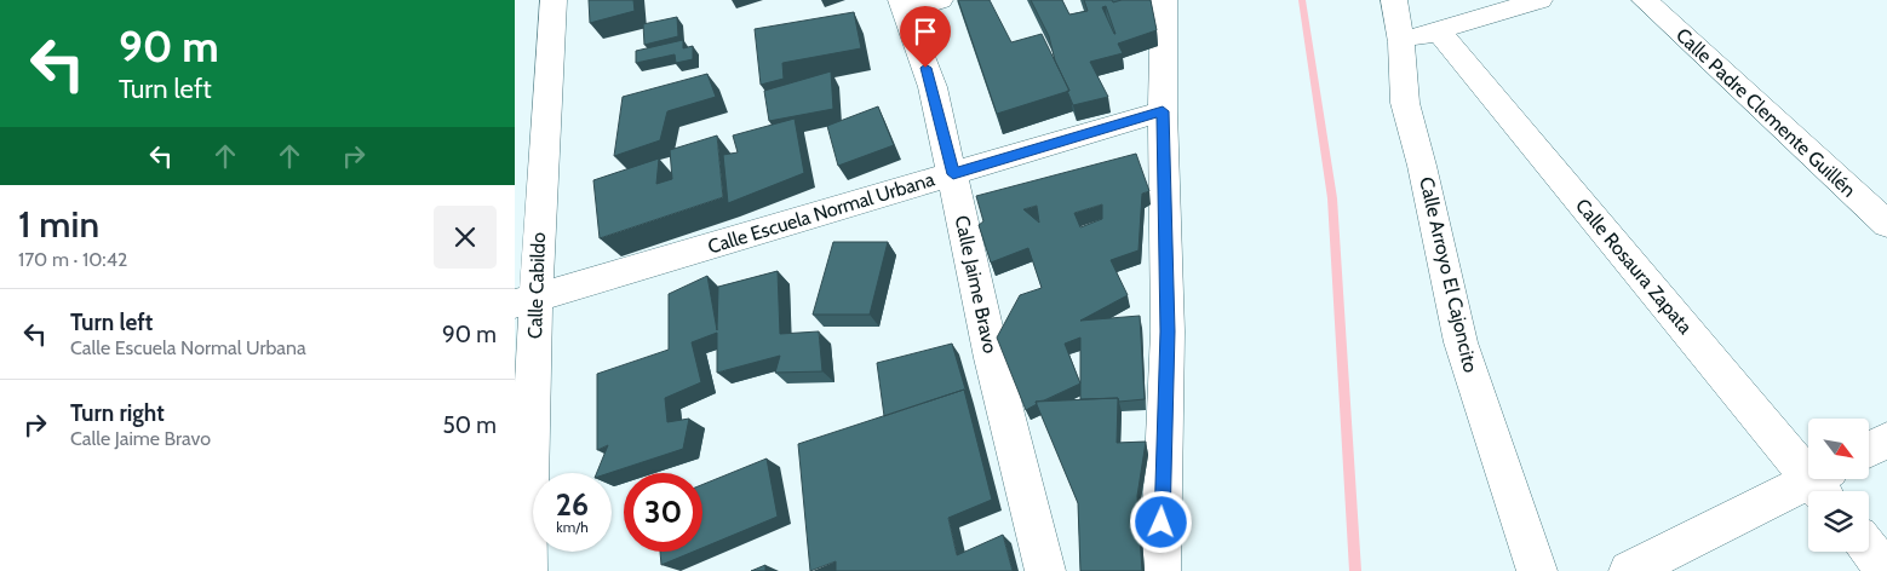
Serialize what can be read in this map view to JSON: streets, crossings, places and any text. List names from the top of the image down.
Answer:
{
  "streets": {
    "street": [
      "Calle Padre Clemente Guillén",
      "Calle Escuela Normal Urbana",
      "Calle Rosaura Zapata",
      "Calle Arroyo El Cajoncito",
      "Calle Jaime Bravo",
      "Calle Cabildo"
    ]
  },
  "crossings": [
    ["Calle Escuela Normal Urbana", "Calle Jaime Bravo"],
    ["Calle Escuela Normal Urbana", "Calle Cabildo"]
  ],
  "north": "bottom right",
  "page": {
    "turn": ["90 m", "Turn left"],
    "heading": ["1 min", "170 m · 10:42"],
    "list": [
      {
        "name": "Turn left",
        "note": "Calle Escuela Normal Urbana",
        "value": "90 m"
      },
      {
        "name": "Turn right",
        "note": "Calle Jaime Bravo",
        "value": "50 m"
      }
    ],
    "speed": "26 km/h",
    "limit": "30"
  }
}
